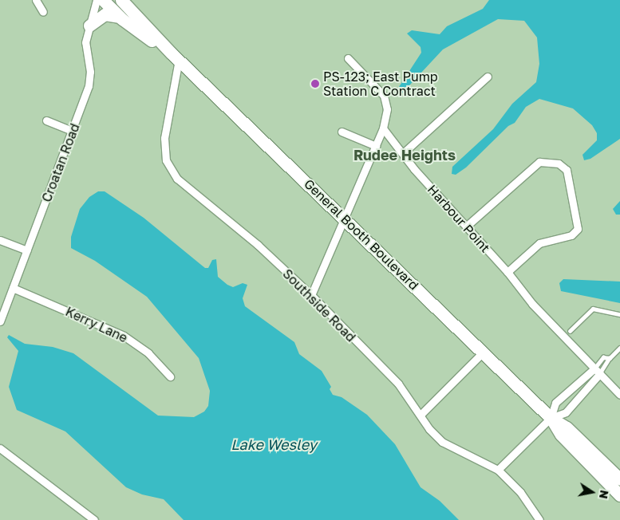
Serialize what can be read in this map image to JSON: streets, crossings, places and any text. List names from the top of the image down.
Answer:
{
  "streets": {
    "highway": ["General Booth Boulevard"],
    "street": [
      "Croatan Road",
      "Harbour Point",
      "Southside Road",
      "Kerry Lane"
    ]
  },
  "crossings": [
    ["Croatan Road", "Kerry Lane"],
    ["General Booth Boulevard", "Southside Road"]
  ],
  "districts": ["Rudee Heights"],
  "water": ["Lake Wesley"],
  "places": ["PS-123; East Pump Station C Contract"],
  "north": "right"
}
